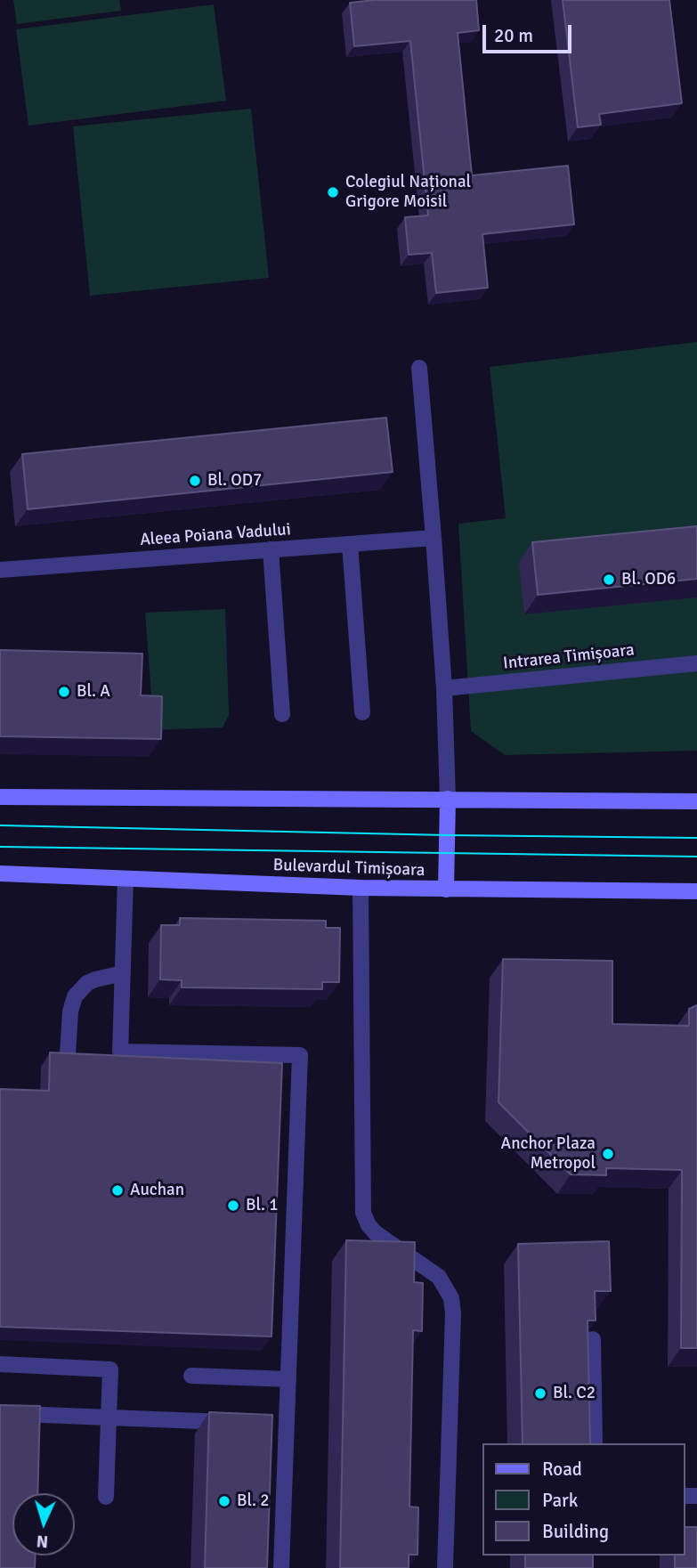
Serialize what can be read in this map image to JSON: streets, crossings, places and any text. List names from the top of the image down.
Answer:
{
  "streets": {
    "main road": ["Bulevardul Timișoara"],
    "street": ["Aleea Poiana Vadului", "Intrarea Timișoara"]
  },
  "places": [
    "Colegiul Național Grigore Moisil",
    "Bl. OD7",
    "Bl. OD6",
    "Bl. A",
    "Anchor Plaza Metropol",
    "Auchan",
    "Bl. 1",
    "Bl. C2",
    "Bl. 2"
  ],
  "legend": ["Road", "Park", "Building"],
  "scale_bar": "20 m",
  "north": "bottom"
}
